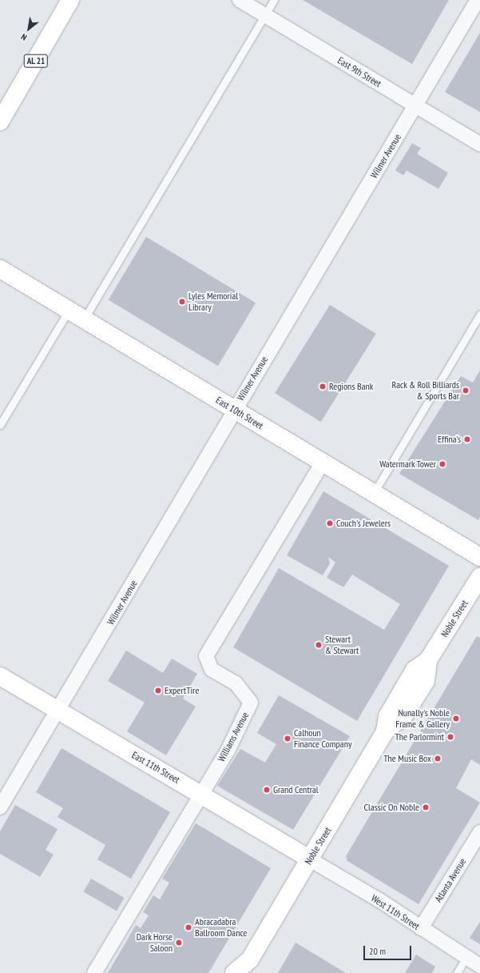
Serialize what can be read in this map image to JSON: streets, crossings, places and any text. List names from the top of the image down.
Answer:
{
  "streets": {
    "main road": [
      "AL 21",
      "East 10th Street",
      "Noble Street",
      "East 11th Street"
    ],
    "street": [
      "East 9th Street",
      "Wilmer Avenue",
      "Williams Avenue",
      "Atlanta Avenue",
      "West 11th Street"
    ]
  },
  "crossings": [
    ["East 9th Street", "Wilmer Avenue"],
    ["Wilmer Avenue", "East 10th Street"],
    ["Wilmer Avenue", "East 11th Street"],
    ["East 10th Street", "Williams Avenue"],
    ["Noble Street", "East 11th Street"],
    ["Noble Street", "West 11th Street"],
    ["Williams Avenue", "East 11th Street"],
    ["East 11th Street", "West 11th Street"],
    ["Atlanta Avenue", "West 11th Street"]
  ],
  "places": [
    "Lyles Memorial Library",
    "Regions Bank",
    "Rack & Roll Billiards & Sports Bar",
    "Effina's",
    "Watermark Tower",
    "Couch's Jewelers",
    "Stewart & Stewart",
    "ExpertTire",
    "Nunally's Noble Frame & Gallery",
    "The Parlormint",
    "Calhoun Finance Company",
    "The Music Box",
    "Grand Central",
    "Classic On Noble",
    "Abracadabra Ballroom Dance",
    "Dark Horse Saloon"
  ],
  "scale_bar": "20 m",
  "north": "bottom left"
}
